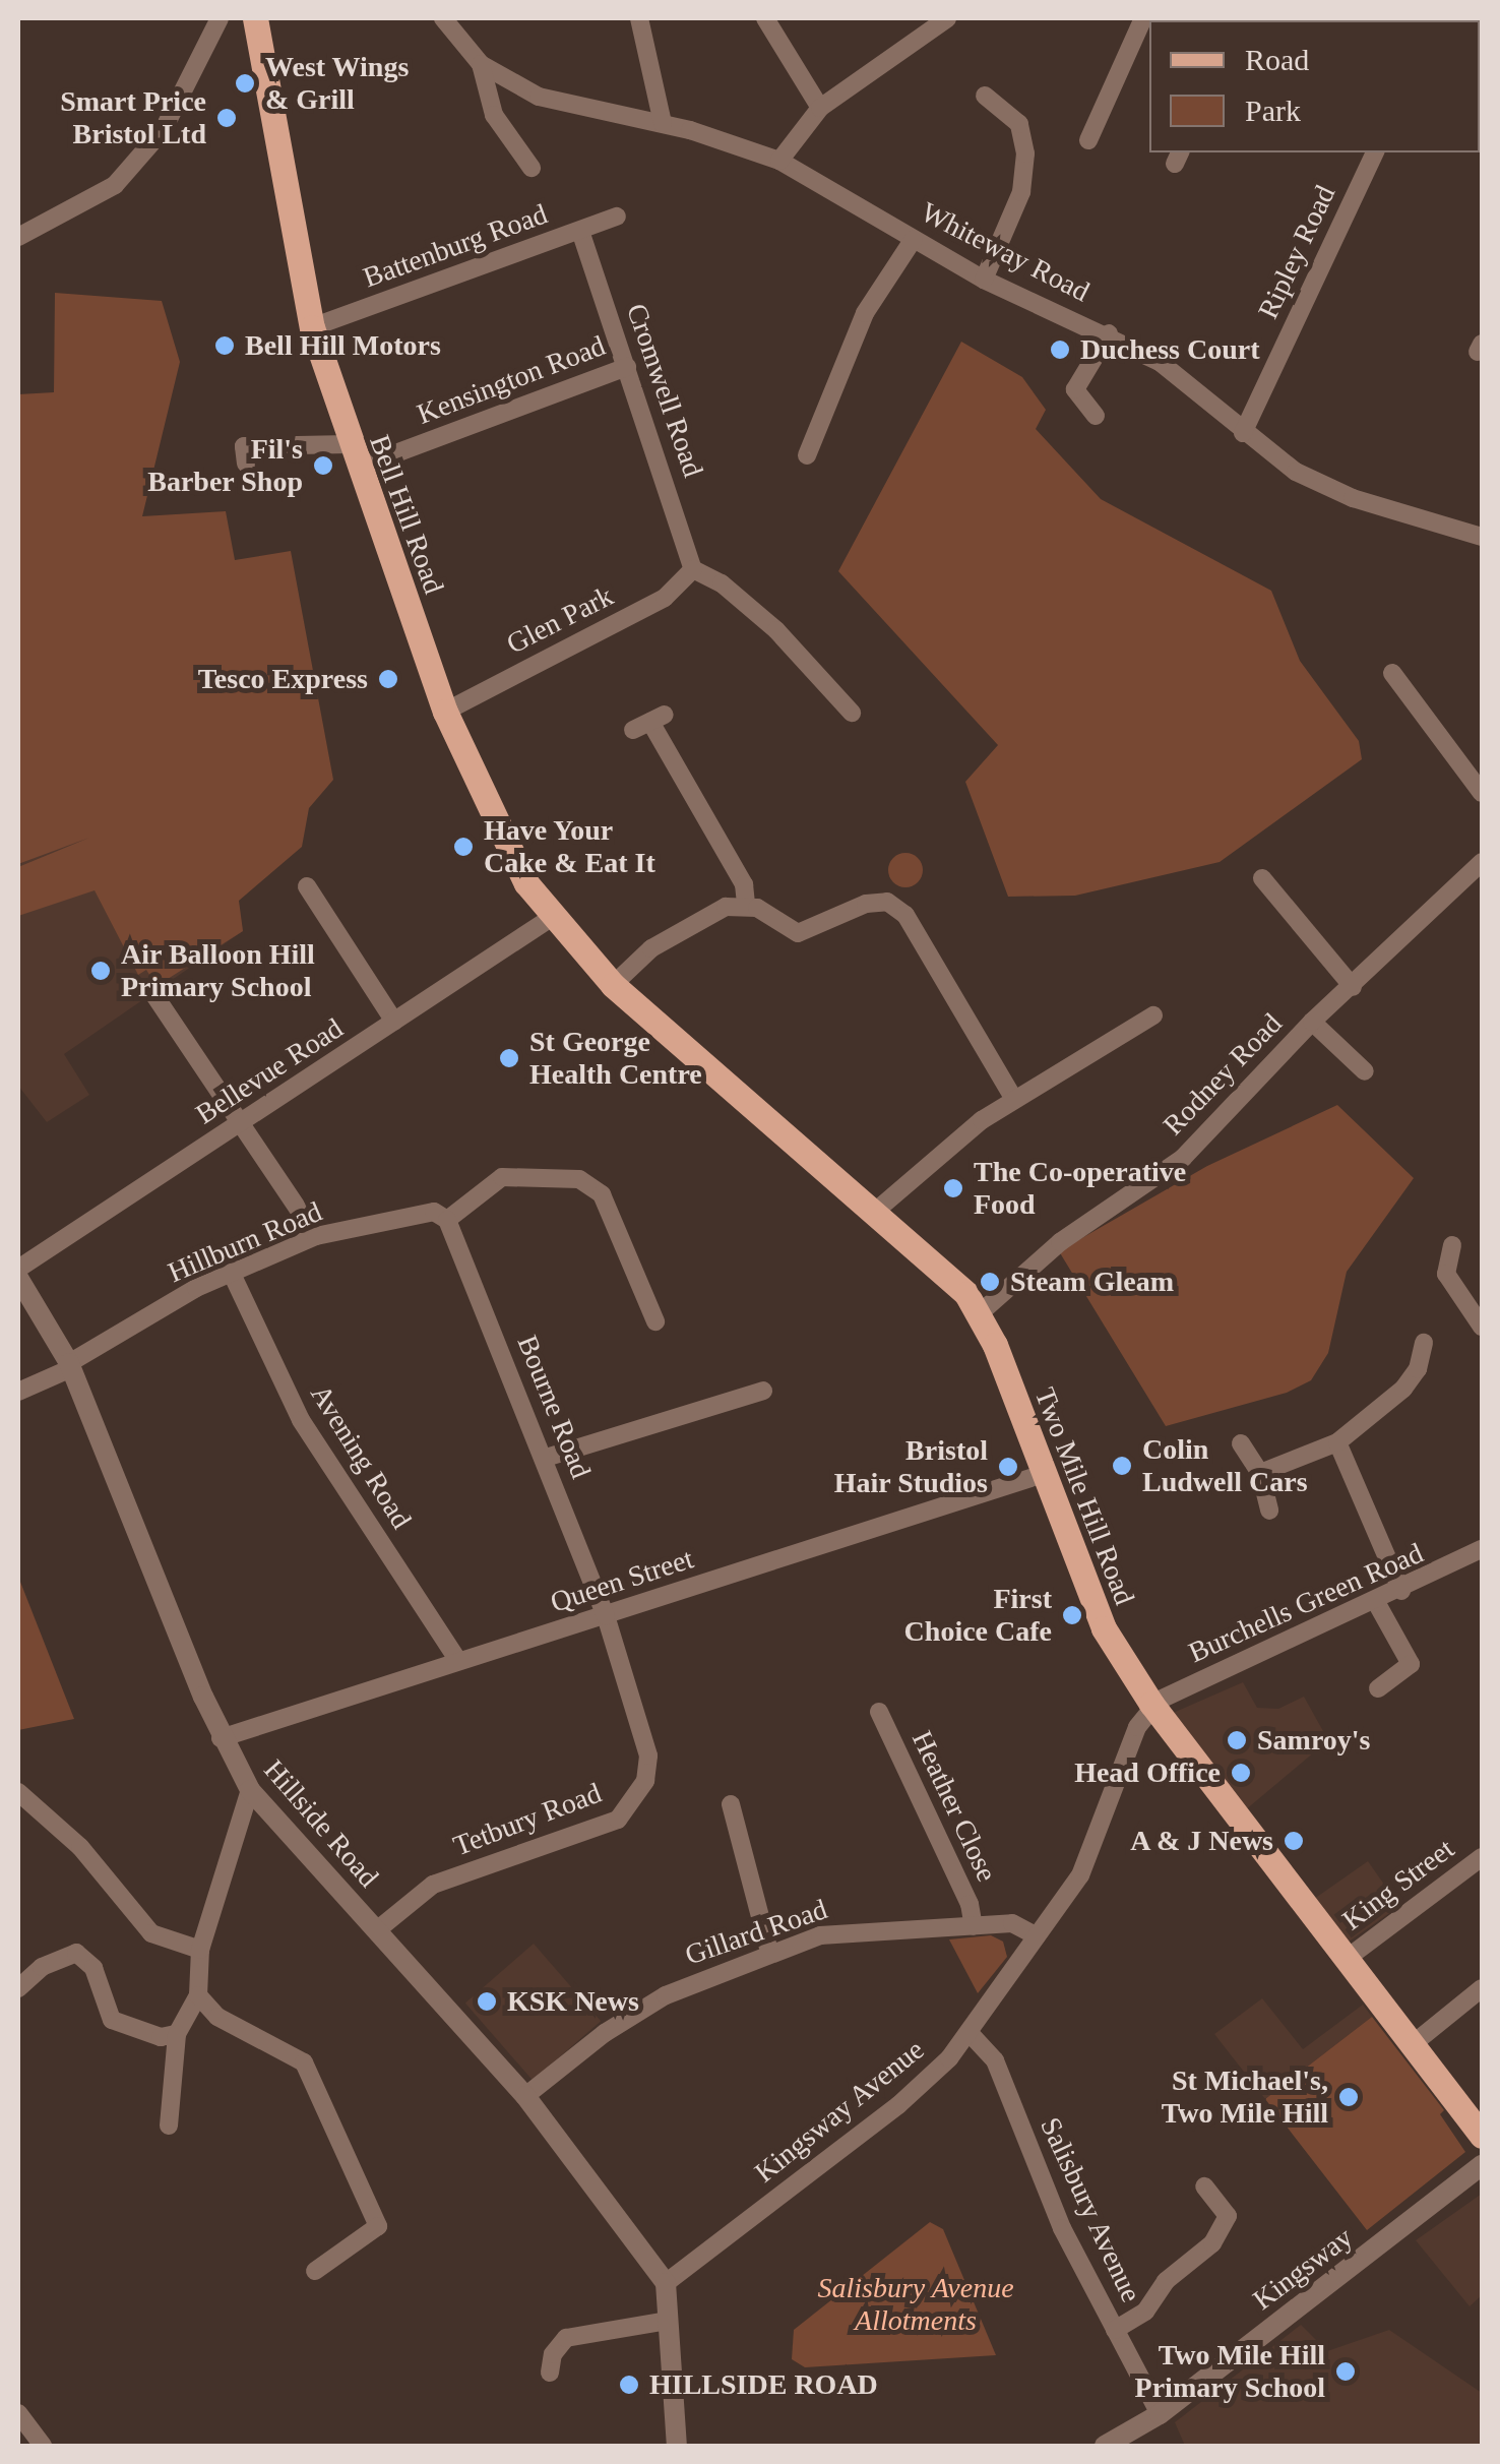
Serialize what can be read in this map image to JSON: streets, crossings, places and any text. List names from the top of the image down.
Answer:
{
  "streets": {
    "main road": ["Bell Hill Road", "Two Mile Hill Road"],
    "street": [
      "Battenburg Road",
      "Whiteway Road",
      "Ripley Road",
      "Kensington Road",
      "Cromwell Road",
      "Glen Park",
      "Bellevue Road",
      "Rodney Road",
      "Hillburn Road",
      "Bourne Road",
      "Avening Road",
      "Queen Street",
      "Burchells Green Road",
      "Heather Close",
      "Tetbury Road",
      "Hillside Road",
      "King Street",
      "Gillard Road",
      "Kingsway Avenue",
      "Salisbury Avenue",
      "Kingsway"
    ]
  },
  "crossings": [
    ["Battenburg Road", "Cromwell Road"],
    ["Battenburg Road", "Bell Hill Road"],
    ["Whiteway Road", "Ripley Road"],
    ["Kensington Road", "Cromwell Road"],
    ["Kensington Road", "Bell Hill Road"],
    ["Cromwell Road", "Glen Park"],
    ["Bell Hill Road", "Glen Park"],
    ["Bell Hill Road", "Bellevue Road"],
    ["Bell Hill Road", "Two Mile Hill Road"],
    ["Rodney Road", "Two Mile Hill Road"],
    ["Hillburn Road", "Bourne Road"],
    ["Hillburn Road", "Avening Road"],
    ["Hillburn Road", "Hillside Road"],
    ["Bourne Road", "Queen Street"],
    ["Bourne Road", "Tetbury Road"],
    ["Avening Road", "Queen Street"],
    ["Two Mile Hill Road", "Queen Street"],
    ["Two Mile Hill Road", "Burchells Green Road"],
    ["Two Mile Hill Road", "King Street"],
    ["Two Mile Hill Road", "Kingsway Avenue"],
    ["Queen Street", "Tetbury Road"],
    ["Queen Street", "Hillside Road"],
    ["Burchells Green Road", "Kingsway Avenue"],
    ["Heather Close", "Gillard Road"],
    ["Tetbury Road", "Hillside Road"],
    ["Hillside Road", "Gillard Road"],
    ["Hillside Road", "Kingsway Avenue"],
    ["Gillard Road", "Kingsway Avenue"],
    ["Kingsway Avenue", "Salisbury Avenue"],
    ["Salisbury Avenue", "Kingsway"]
  ],
  "parks": ["Salisbury Avenue Allotments"],
  "places": [
    "West Wings & Grill",
    "Smart Price Bristol Ltd",
    "Bell Hill Motors",
    "Duchess Court",
    "Fil's Barber Shop",
    "Tesco Express",
    "Have Your Cake & Eat It",
    "Air Balloon Hill Primary School",
    "St George Health Centre",
    "The Co-operative Food",
    "Steam Gleam",
    "Colin Ludwell Cars",
    "Bristol Hair Studios",
    "First Choice Cafe",
    "Samroy's",
    "Head Office",
    "A & J News",
    "KSK News",
    "St Michael's, Two Mile Hill",
    "Two Mile Hill Primary School",
    "HILLSIDE ROAD"
  ],
  "legend": ["Road", "Park"]
}
